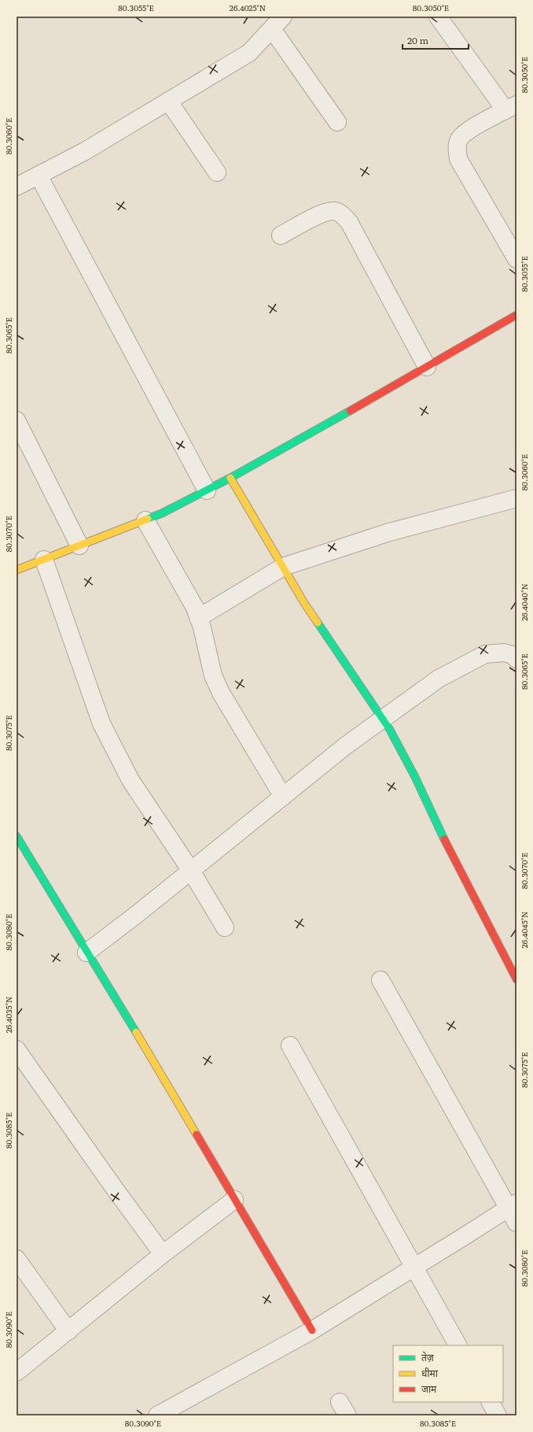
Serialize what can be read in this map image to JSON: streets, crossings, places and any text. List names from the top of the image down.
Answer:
{
  "legend": ["तेज़", "धीमा", "जाम"],
  "scale_bar": "20 m",
  "coordinates": [
    "80.3055°E",
    "26.4025°N",
    "80.3050°E",
    "80.3060°E",
    "80.3065°E",
    "80.3070°E",
    "26.4040°N",
    "80.3075°E",
    "26.4045°N",
    "80.3080°E",
    "26.4035°N",
    "80.3085°E",
    "80.3090°E"
  ]
}
